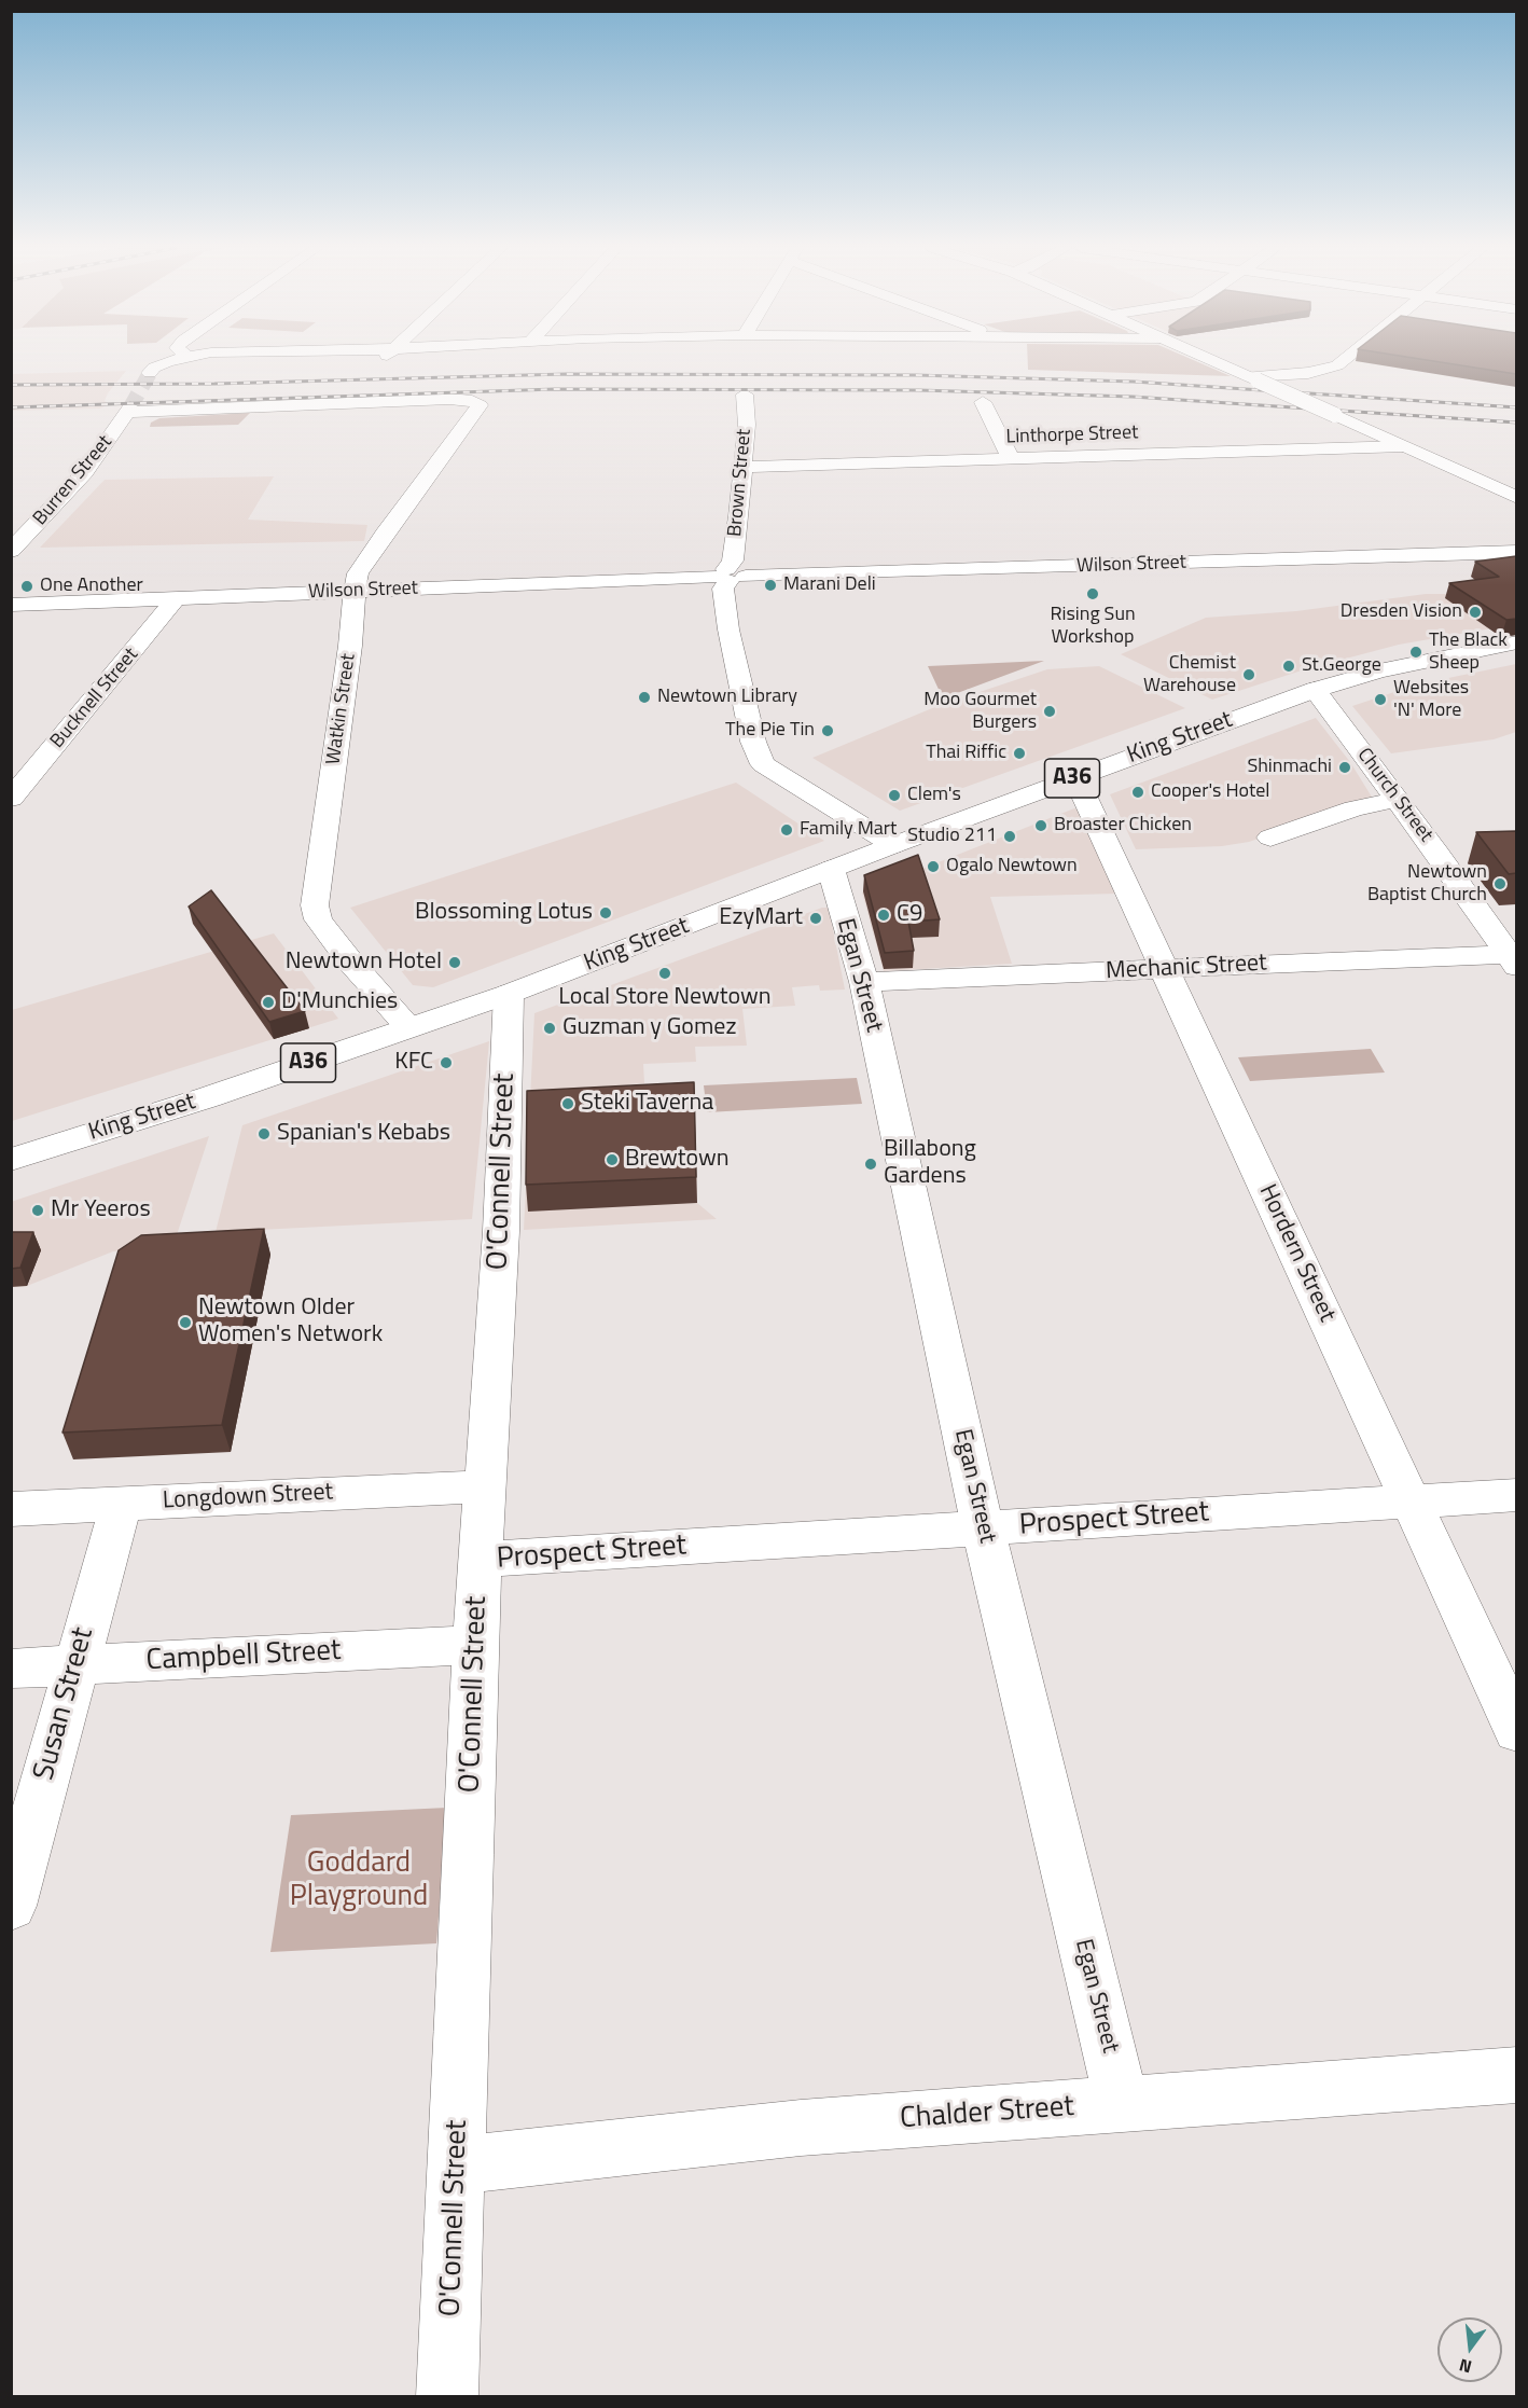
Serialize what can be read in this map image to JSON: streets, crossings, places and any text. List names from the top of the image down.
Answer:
{
  "streets": {
    "main road": [
      "Linthorpe Street",
      "Burren Street",
      "Brown Street",
      "Wilson Street",
      "Bucknell Street",
      "Watkin Street",
      "King Street",
      "A36",
      "Church Street",
      "Mechanic Street",
      "Egan Street",
      "O'Connell Street",
      "Hordern Street",
      "Longdown Street",
      "Prospect Street",
      "Campbell Street",
      "Susan Street",
      "Chalder Street"
    ]
  },
  "crossings": [
    ["Linthorpe Street", "Brown Street"],
    ["Burren Street", "Watkin Street"],
    ["Brown Street", "Wilson Street"],
    ["Brown Street", "King Street"],
    ["Wilson Street", "Bucknell Street"],
    ["Wilson Street", "Watkin Street"],
    ["Watkin Street", "King Street"],
    ["King Street", "Church Street"],
    ["King Street", "Egan Street"],
    ["King Street", "O'Connell Street"],
    ["King Street", "Hordern Street"],
    ["Church Street", "Mechanic Street"],
    ["Mechanic Street", "Egan Street"],
    ["Mechanic Street", "Hordern Street"],
    ["Egan Street", "Prospect Street"],
    ["Egan Street", "Chalder Street"],
    ["O'Connell Street", "Longdown Street"],
    ["O'Connell Street", "Prospect Street"],
    ["O'Connell Street", "Campbell Street"],
    ["O'Connell Street", "Chalder Street"],
    ["Hordern Street", "Prospect Street"],
    ["Longdown Street", "Susan Street"],
    ["Campbell Street", "Susan Street"]
  ],
  "parks": ["Goddard Playground"],
  "places": [
    "Marani Deli",
    "One Another",
    "Rising Sun Workshop",
    "Dresden Vision",
    "The Black Sheep",
    "St.George",
    "Chemist Warehouse",
    "Newtown Library",
    "Websites 'N' More",
    "Moo Gourmet Burgers",
    "The Pie Tin",
    "Thai Riffic",
    "Shinmachi",
    "Cooper's Hotel",
    "Clem's",
    "Broaster Chicken",
    "Family Mart",
    "Studio 211",
    "Ogalo Newtown",
    "Newtown Baptist Church",
    "Blossoming Lotus",
    "C9",
    "EzyMart",
    "Newtown Hotel",
    "Local Store Newtown",
    "D'Munchies",
    "Guzman y Gomez",
    "KFC",
    "Steki Taverna",
    "Spanian's Kebabs",
    "Brewtown",
    "Billabong Gardens",
    "Mr Yeeros",
    "Newtown Older Women's Network"
  ],
  "north": "bottom"
}
